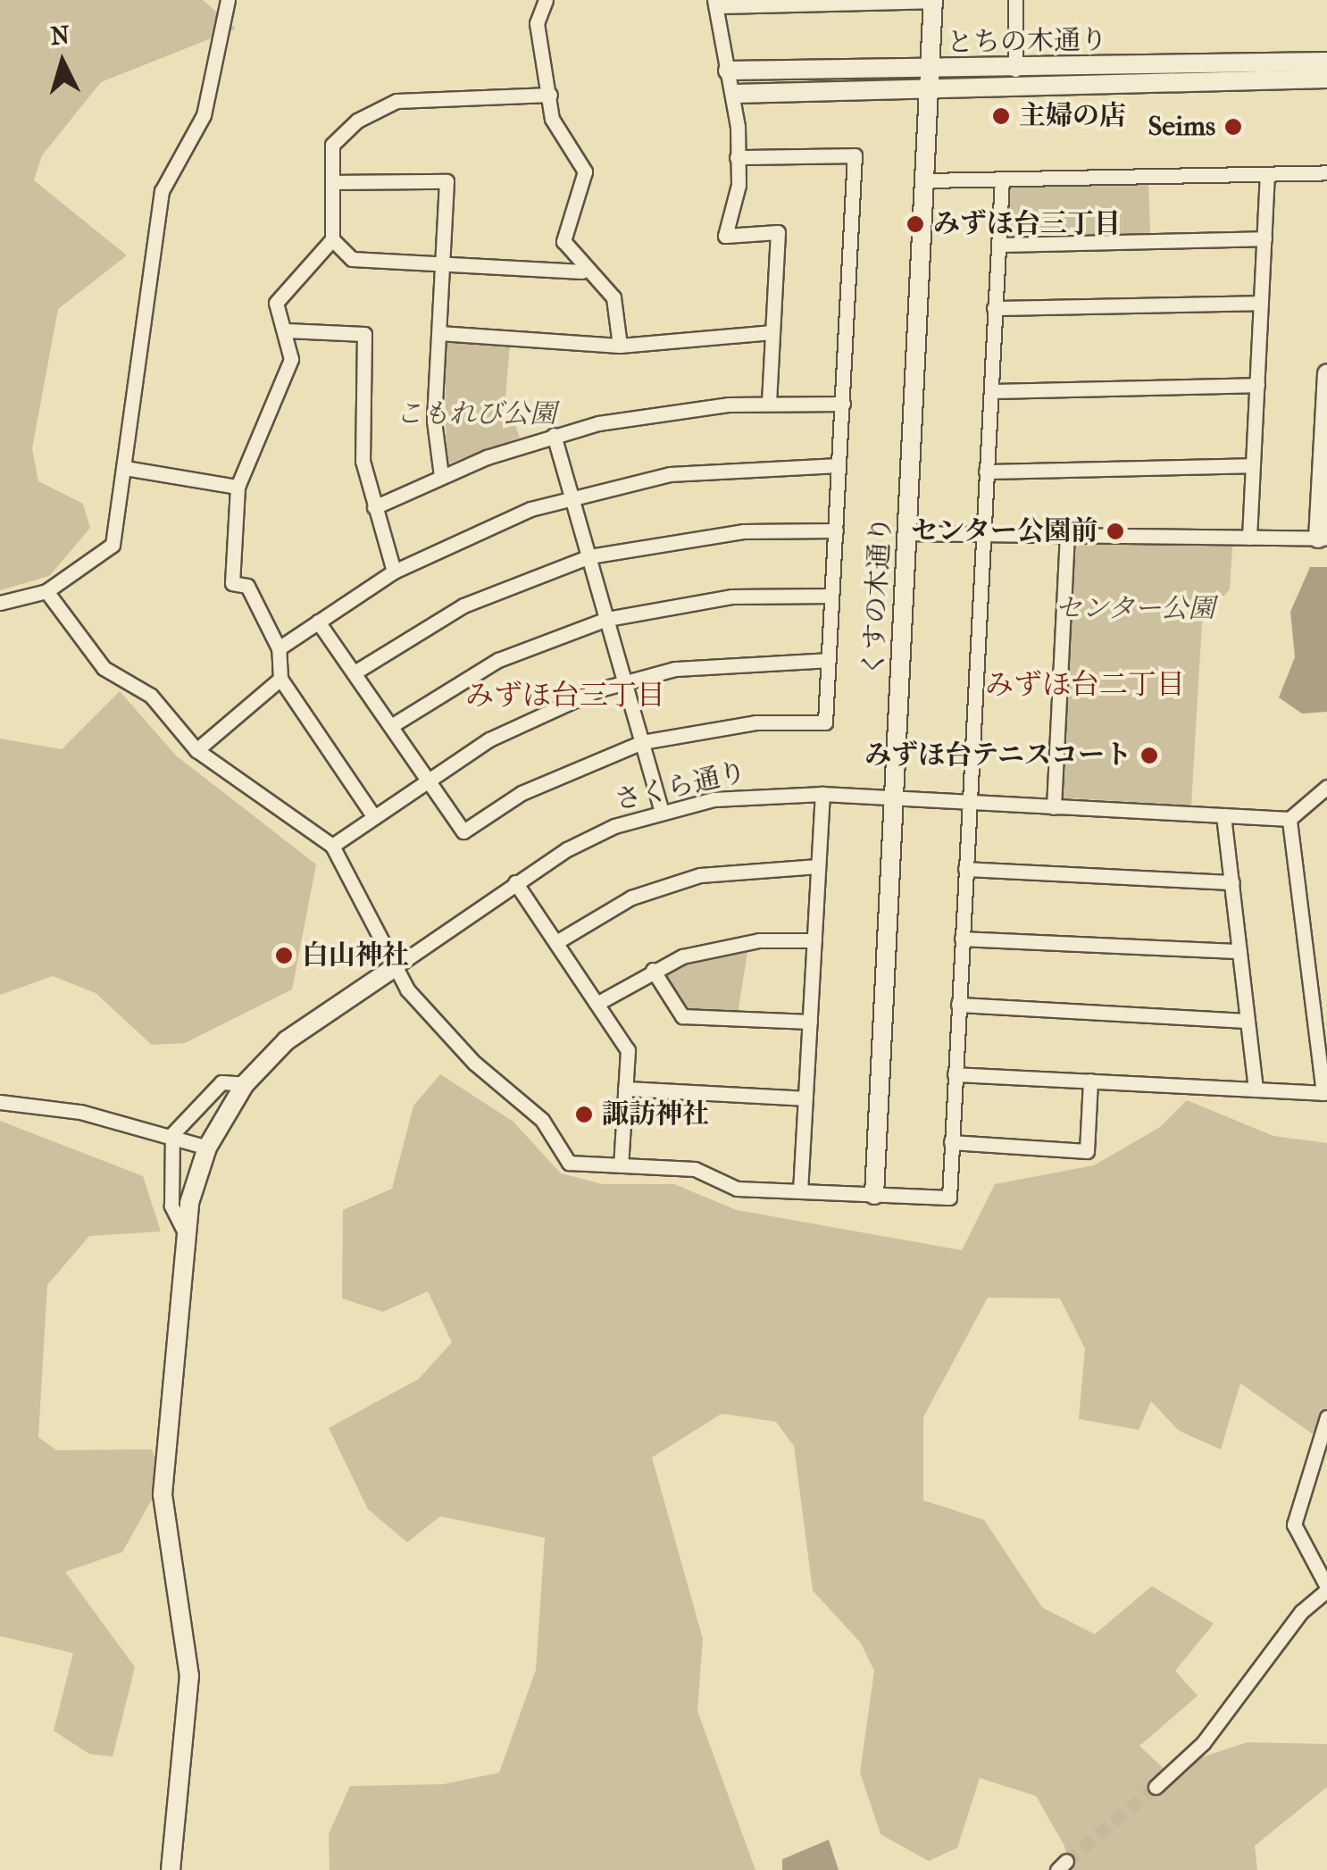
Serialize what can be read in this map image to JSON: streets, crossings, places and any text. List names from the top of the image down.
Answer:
{
  "streets": {
    "street": ["とちの木通り", "くすの木通り", "さくら通り"]
  },
  "crossings": [
    ["とちの木通り", "くすの木通り"],
    ["くすの木通り", "さくら通り"]
  ],
  "districts": ["みずほ台二丁目", "みずほ台三丁目"],
  "parks": ["こもれび公園", "センター公園"],
  "places": [
    "主婦の店",
    "Seims",
    "みずほ台三丁目",
    "センター公園前",
    "みずほ台テニスコート",
    "白山神社",
    "諏訪神社"
  ],
  "north": "top"
}
